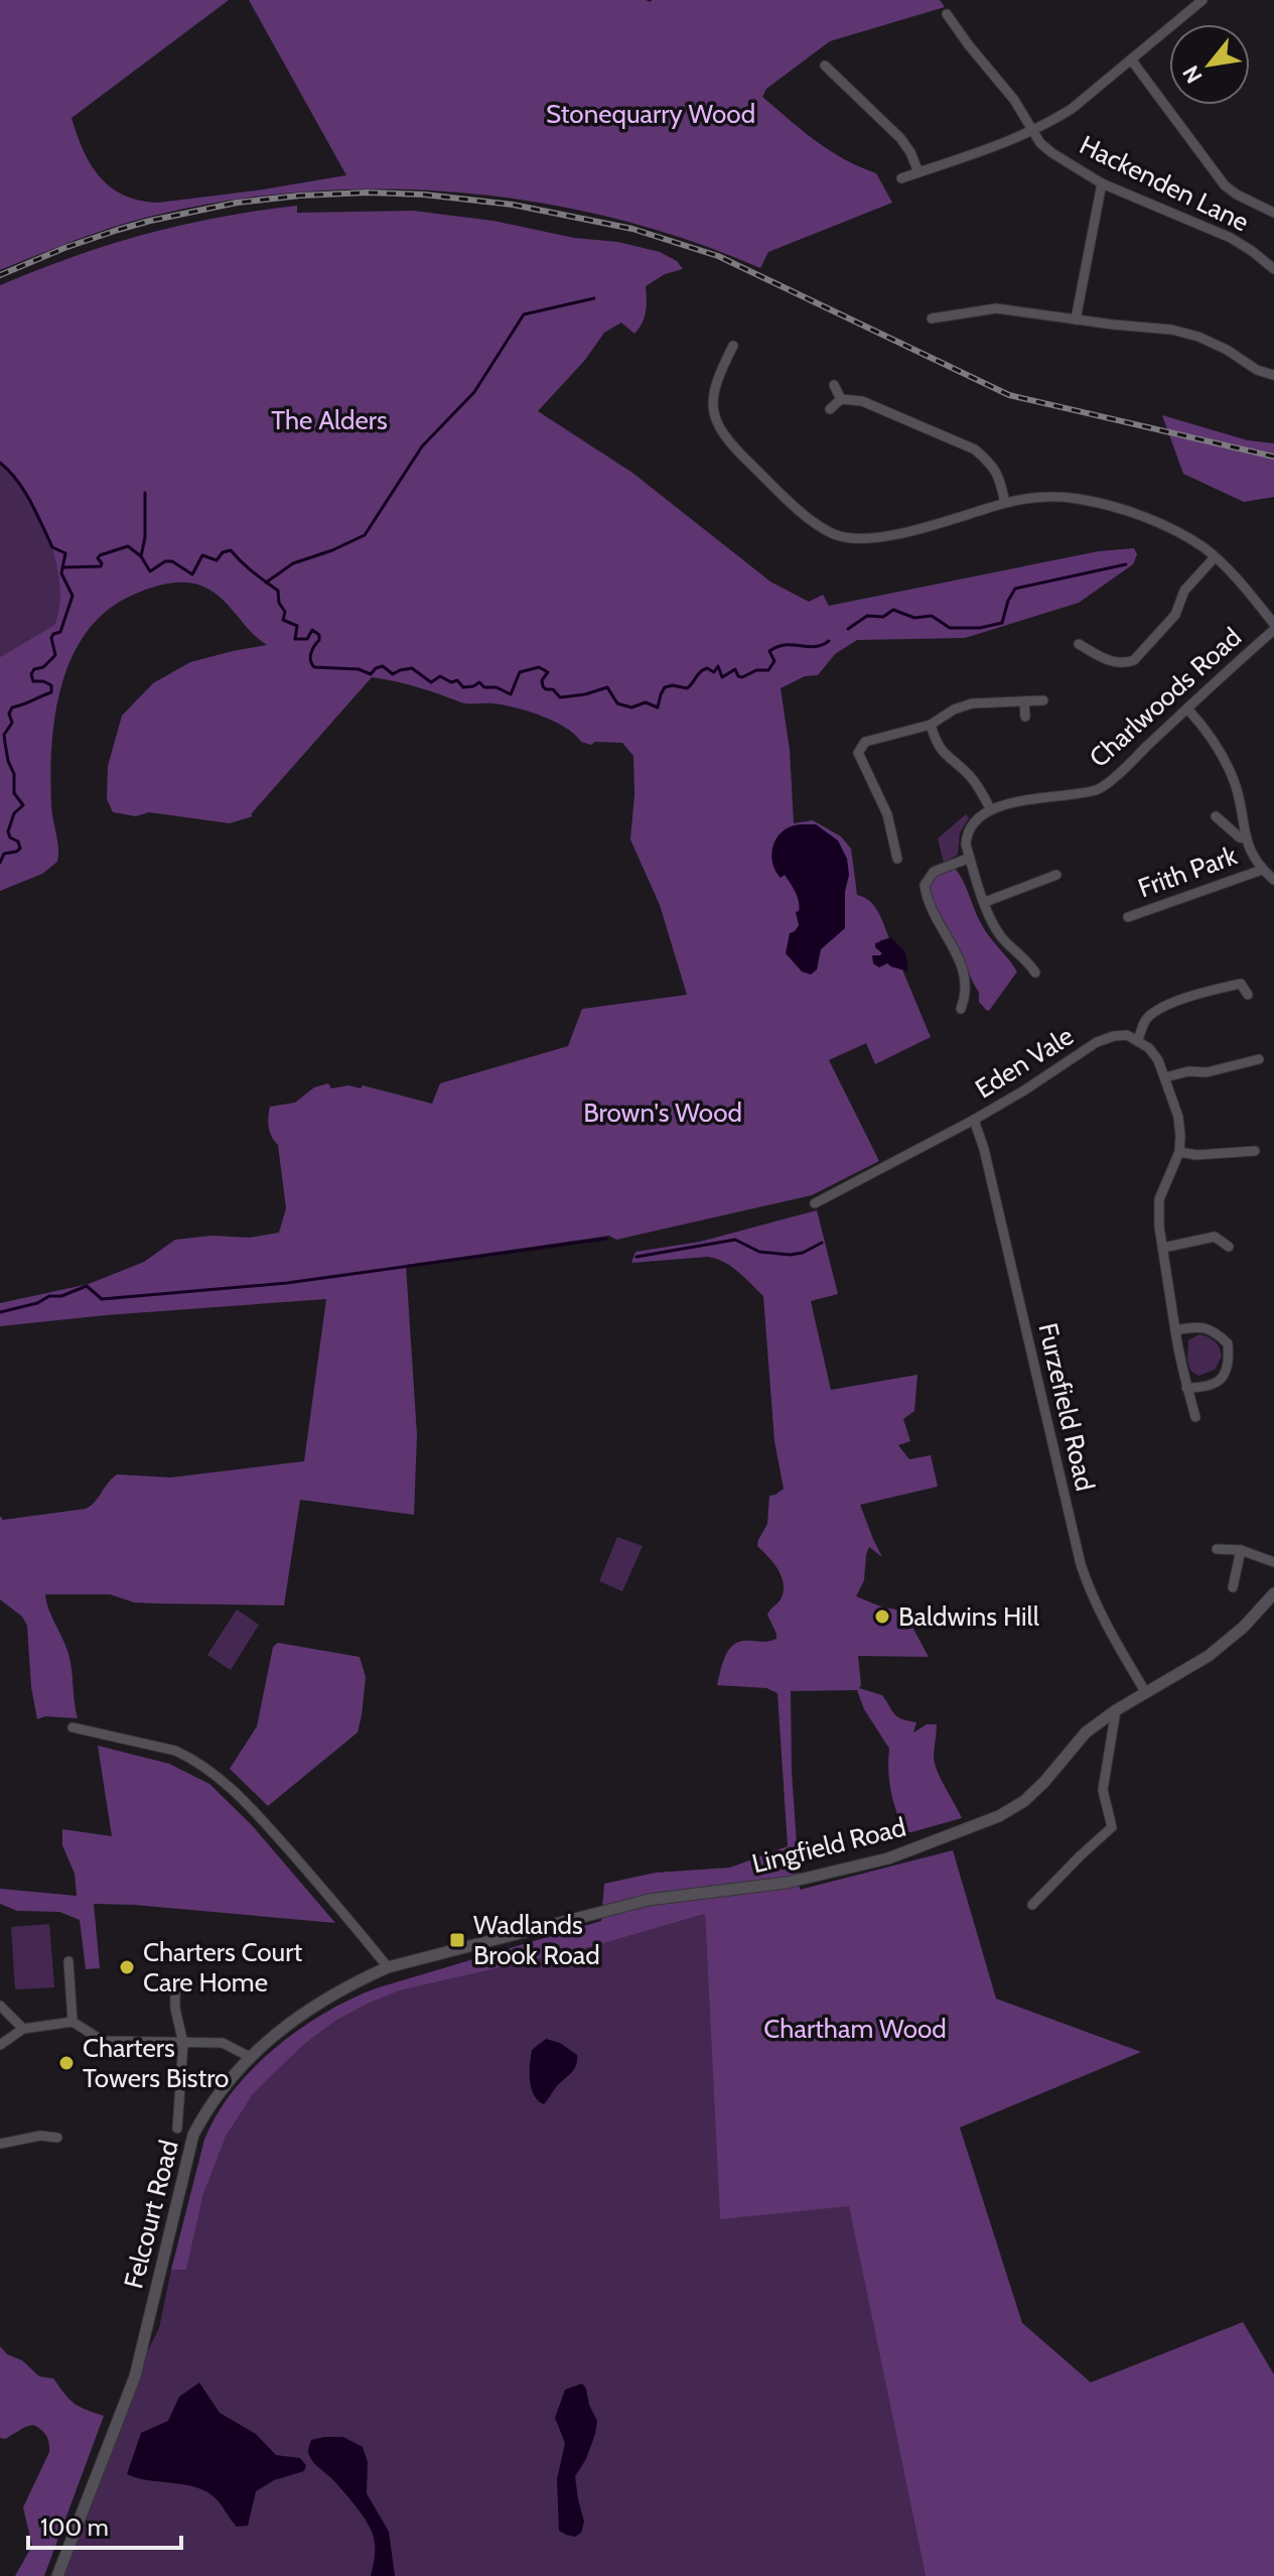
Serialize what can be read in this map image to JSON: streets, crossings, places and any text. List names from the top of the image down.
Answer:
{
  "streets": {
    "street": [
      "Hackenden Lane",
      "Charlwoods Road",
      "Frith Park",
      "Eden Vale",
      "Furzefield Road",
      "Lingfield Road",
      "Felcourt Road"
    ]
  },
  "crossings": [
    ["Eden Vale", "Furzefield Road"],
    ["Furzefield Road", "Lingfield Road"],
    ["Lingfield Road", "Felcourt Road"]
  ],
  "parks": [
    "Stonequarry Wood",
    "The Alders",
    "Brown's Wood",
    "Chartham Wood"
  ],
  "places": {
    "other": ["Baldwins Hill", "Charters Court Care Home", "Charters Towers Bistro"],
    "transit": ["Wadlands Brook Road"]
  },
  "scale_bar": "100 m",
  "north": "bottom left"
}
